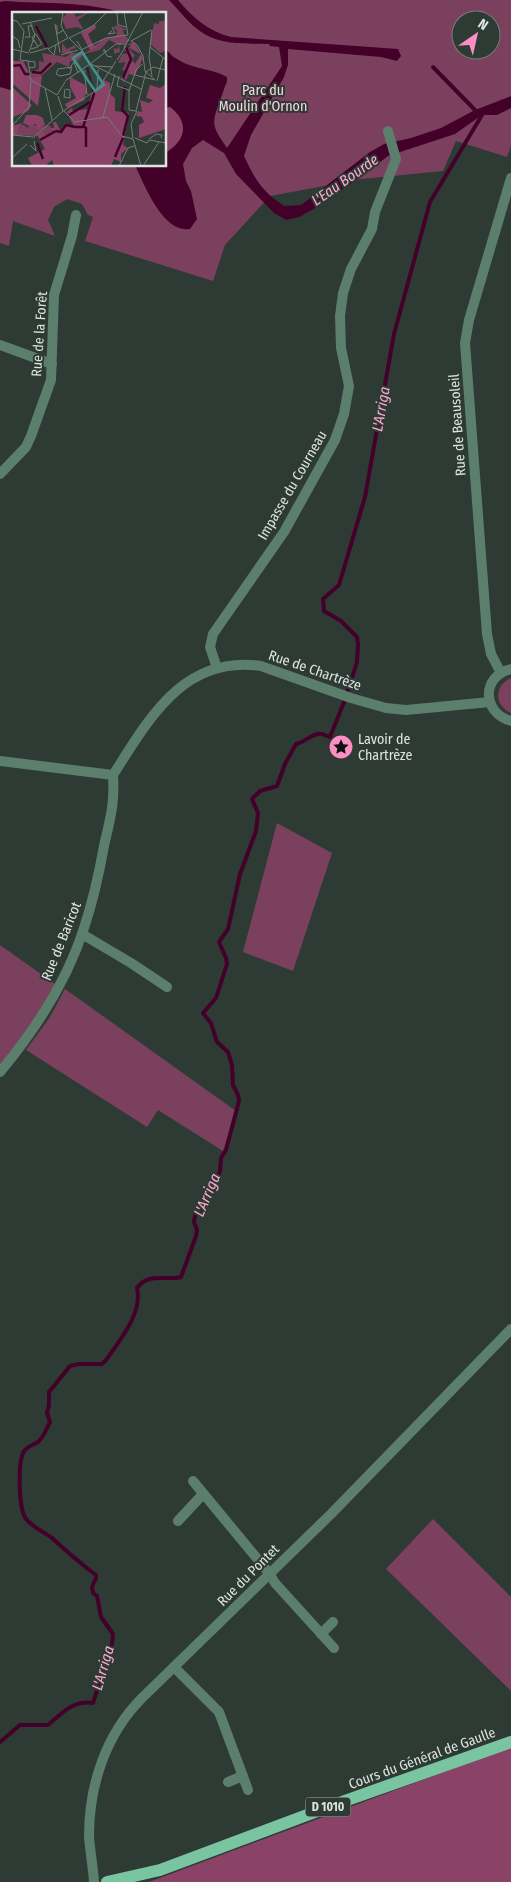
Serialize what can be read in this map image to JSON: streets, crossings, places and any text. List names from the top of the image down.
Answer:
{
  "streets": {
    "main road": ["Cours du Général de Gaulle", "D 1010"],
    "street": [
      "Rue de la Forêt",
      "Rue de Beausoleil",
      "Impasse du Courneau",
      "Rue de Chartrèze",
      "Rue de Baricot",
      "Rue du Pontet"
    ]
  },
  "crossings": [
    ["Impasse du Courneau", "Rue de Chartrèze"],
    ["Rue de Chartrèze", "Rue de Baricot"]
  ],
  "water": ["L'Eau Bourde", "L'Arriga"],
  "parks": ["Parc du Moulin d'Ornon"],
  "places": {
    "place": ["Lavoir de Chartrèze"]
  },
  "north": "top right"
}
